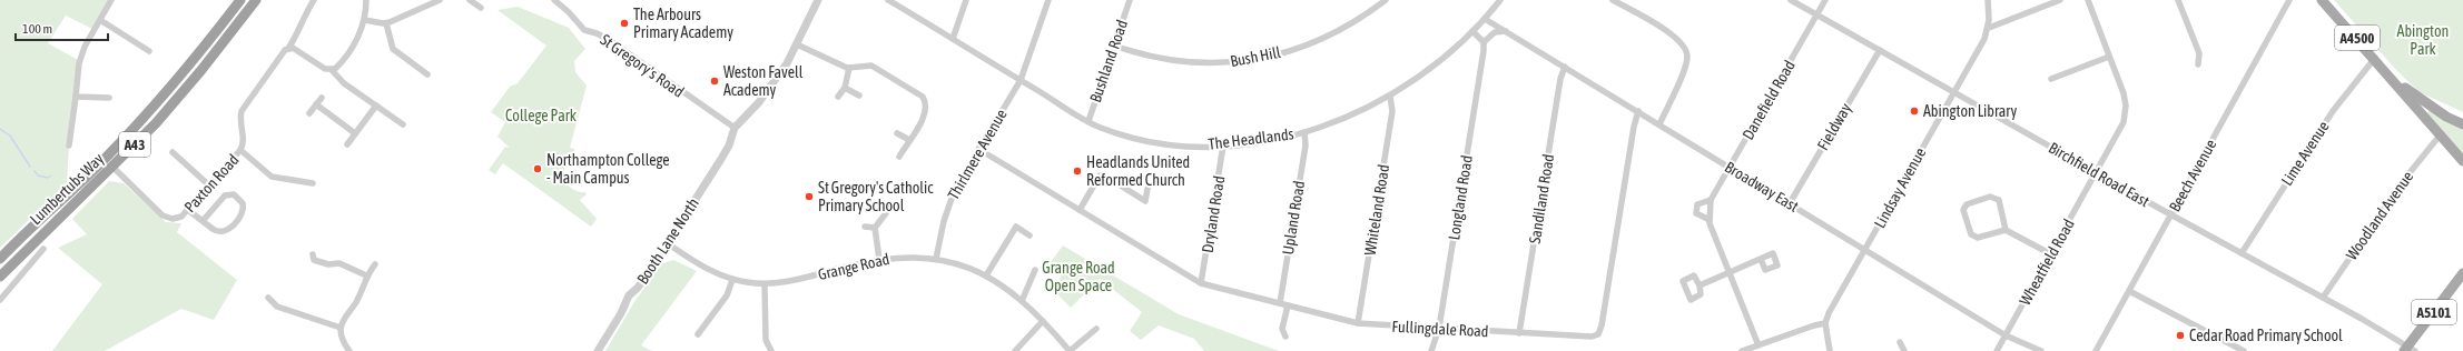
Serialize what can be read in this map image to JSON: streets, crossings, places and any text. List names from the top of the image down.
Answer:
{
  "streets": {
    "highway": ["A43", "Lumbertubs Way"],
    "main road": ["A4500", "A5101"],
    "street": [
      "Bush Hill",
      "Bushland Road",
      "St Gregory's Road",
      "Danefield Road",
      "Fieldway",
      "The Headlands",
      "Lime Avenue",
      "Thirlmere Avenue",
      "Birchfield Road East",
      "Beech Avenue",
      "Paxton Road",
      "Broadway East",
      "Lindsay Avenue",
      "Longland Road",
      "Sandiland Road",
      "Whiteland Road",
      "Dryland Road",
      "Woodland Avenue",
      "Upland Road",
      "Booth Lane North",
      "Wheatfield Road",
      "Grange Road",
      "Fullingdale Road"
    ]
  },
  "crossings": [
    ["A4500", "Lime Avenue"],
    ["A4500", "Woodland Avenue"],
    ["Bush Hill", "Bushland Road"],
    ["Bushland Road", "The Headlands"],
    ["St Gregory's Road", "Booth Lane North"],
    ["Danefield Road", "Birchfield Road East"],
    ["Danefield Road", "Broadway East"],
    ["Fieldway", "Birchfield Road East"],
    ["Fieldway", "Broadway East"],
    ["The Headlands", "Thirlmere Avenue"],
    ["The Headlands", "Broadway East"],
    ["The Headlands", "Whiteland Road"],
    ["The Headlands", "Dryland Road"],
    ["The Headlands", "Upland Road"],
    ["Lime Avenue", "Birchfield Road East"],
    ["Thirlmere Avenue", "Grange Road"],
    ["Thirlmere Avenue", "Fullingdale Road"],
    ["Birchfield Road East", "Beech Avenue"],
    ["Birchfield Road East", "Lindsay Avenue"],
    ["Birchfield Road East", "Woodland Avenue"],
    ["Birchfield Road East", "Wheatfield Road"],
    ["Birchfield Road East", "A5101"],
    ["Paxton Road", "Lumbertubs Way"],
    ["Broadway East", "Lindsay Avenue"],
    ["Broadway East", "Sandiland Road"],
    ["Broadway East", "Wheatfield Road"],
    ["Broadway East", "Fullingdale Road"],
    ["Longland Road", "Fullingdale Road"],
    ["Sandiland Road", "Fullingdale Road"],
    ["Whiteland Road", "Fullingdale Road"],
    ["Dryland Road", "Fullingdale Road"],
    ["Upland Road", "Fullingdale Road"],
    ["Booth Lane North", "Grange Road"]
  ],
  "parks": ["Abington Park", "College Park", "Grange Road Open Space"],
  "places": [
    "The Arbours Primary Academy",
    "Weston Favell Academy",
    "Abington Library",
    "Northampton College - Main Campus",
    "Headlands United Reformed Church",
    "St Gregory's Catholic Primary School",
    "Cedar Road Primary School"
  ],
  "scale_bar": "100 m"
}
